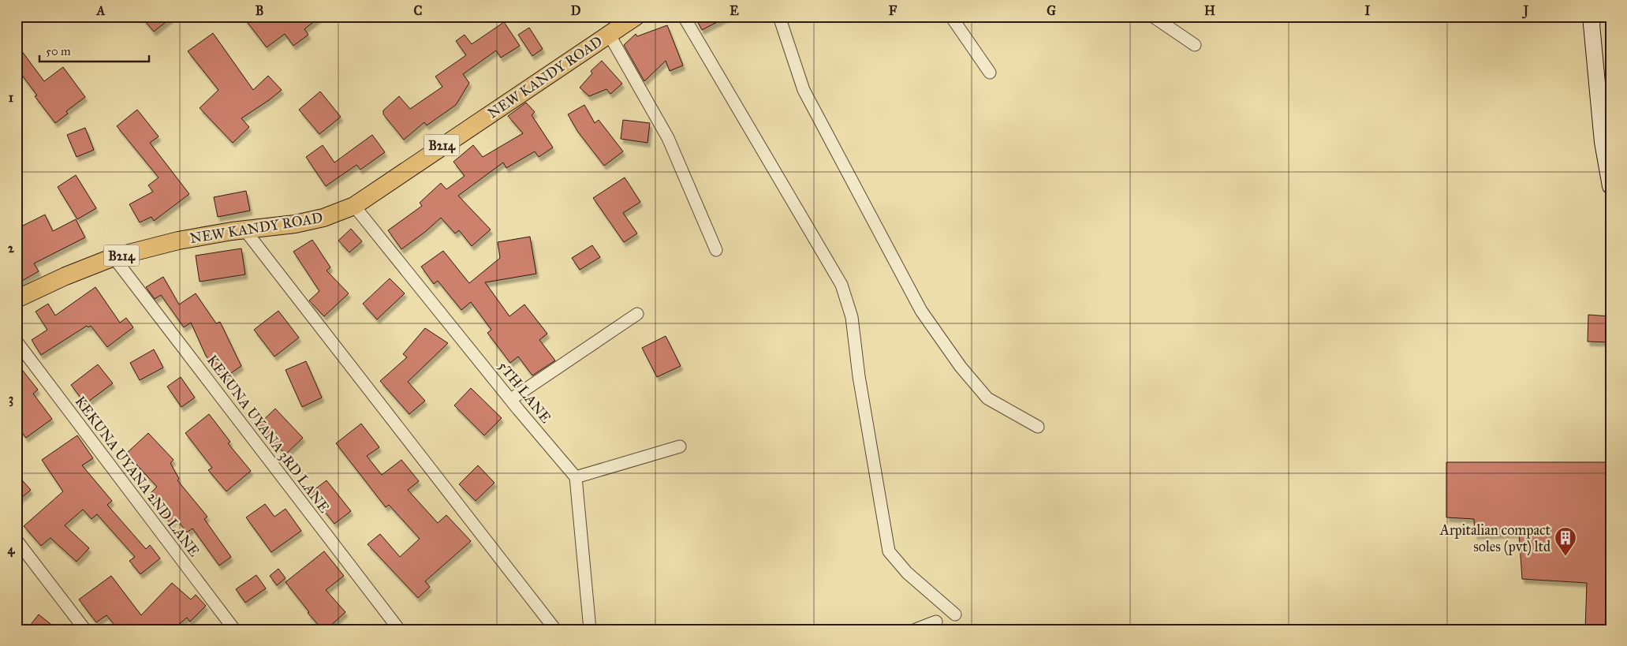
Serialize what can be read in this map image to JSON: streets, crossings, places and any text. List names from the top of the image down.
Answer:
{
  "streets": {
    "main road": ["NEW KANDY ROAD", "B214"],
    "street": ["5TH LANE", "KEKUNA UYANA 3RD LANE", "KEKUNA UYANA 2ND LANE"]
  },
  "crossings": [
    ["NEW KANDY ROAD", "5TH LANE"],
    ["NEW KANDY ROAD", "KEKUNA UYANA 3RD LANE"]
  ],
  "places": {
    "building": ["Arpitalian compact soles (pvt) ltd"]
  },
  "scale_bar": "50 m",
  "grid": {
    "columns": [
      "A",
      "B",
      "C",
      "D",
      "E",
      "F",
      "G",
      "H",
      "I",
      "J"
    ],
    "rows": [
      "1",
      "2",
      "3",
      "4"
    ]
  }
}
